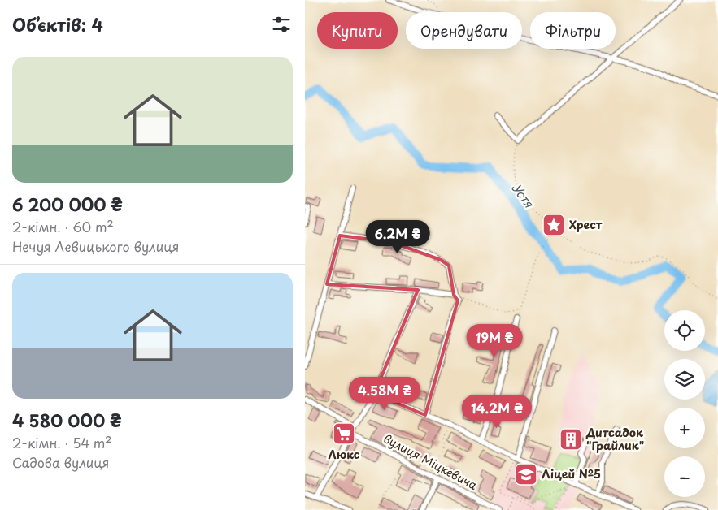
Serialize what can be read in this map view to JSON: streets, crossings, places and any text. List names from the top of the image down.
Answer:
{
  "streets": {
    "street": ["вулиця Міцкевича"]
  },
  "water": ["Устя"],
  "places": {
    "place": ["Хрест"],
    "supermarket": ["Люкс"],
    "building": ["Дитсадок \"Грайлик\""],
    "school or university": ["Ліцей №5"]
  },
  "page": {
    "heading": "Об’єктів: 4",
    "chip": ["Купити", "Орендувати", "Фільтри"],
    "list": [
      {
        "name": "6 200 000 ₴",
        "note": "2-кімн. · 60 m² · Нечуя Левицького вулиця"
      },
      {
        "name": "4 580 000 ₴",
        "note": "2-кімн. · 54 m² · Садова вулиця"
      }
    ],
    "price": [
      "6.2M ₴",
      "19M ₴",
      "4.58M ₴",
      "14.2M ₴"
    ],
    "map_buttons": ["+", "−"]
  }
}
